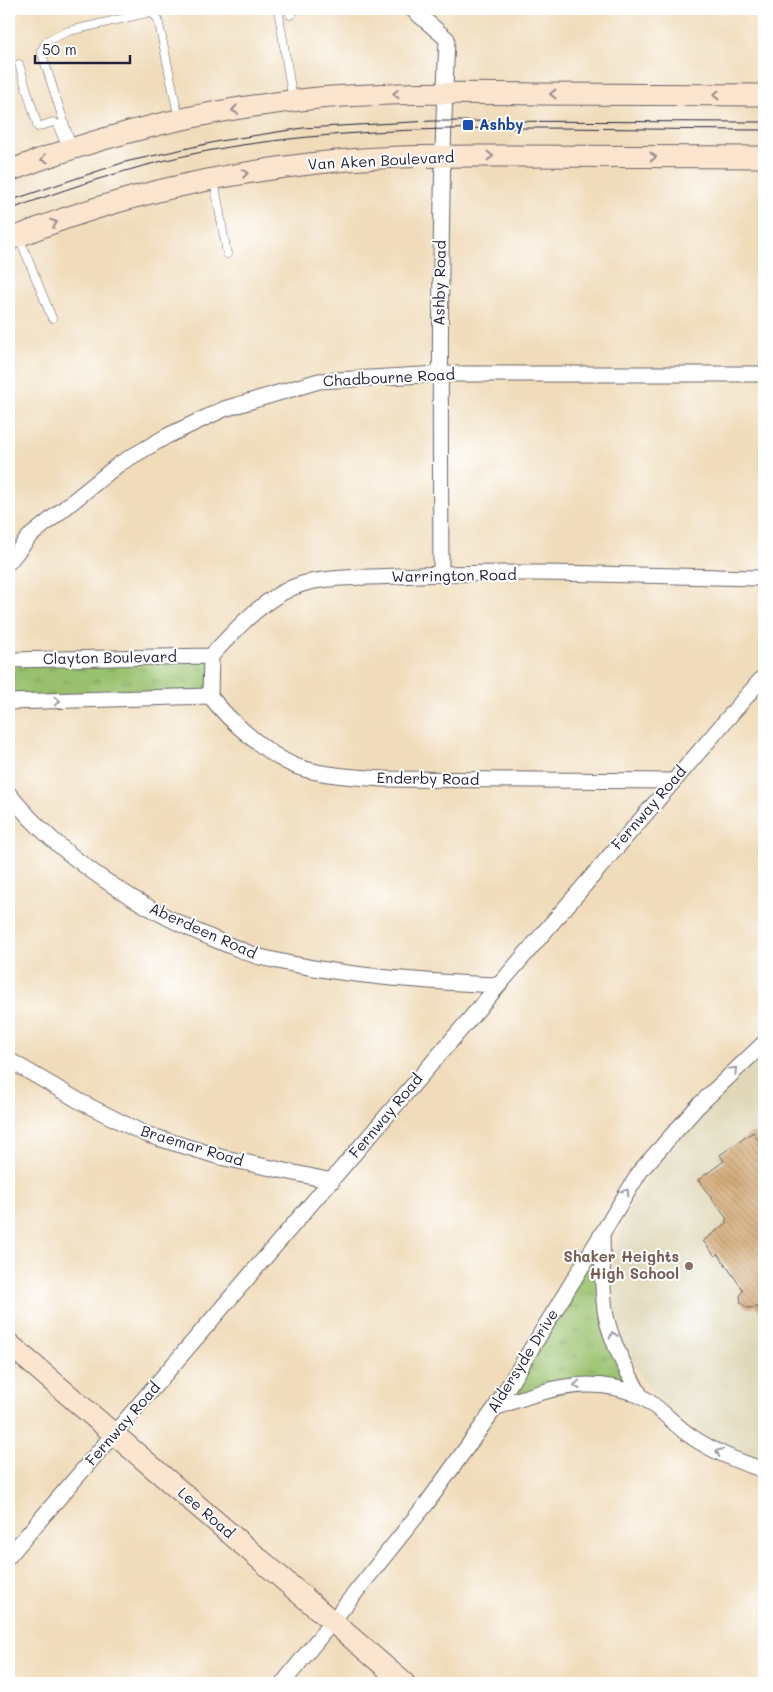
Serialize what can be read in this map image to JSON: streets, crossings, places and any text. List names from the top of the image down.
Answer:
{
  "streets": {
    "main road": ["Van Aken Boulevard", "Lee Road"],
    "street": [
      "Ashby Road",
      "Chadbourne Road",
      "Warrington Road",
      "Clayton Boulevard",
      "Enderby Road",
      "Fernway Road",
      "Aberdeen Road",
      "Braemar Road",
      "Aldersyde Drive"
    ]
  },
  "crossings": [
    ["Van Aken Boulevard", "Ashby Road"],
    ["Ashby Road", "Chadbourne Road"],
    ["Ashby Road", "Warrington Road"],
    ["Warrington Road", "Clayton Boulevard"],
    ["Enderby Road", "Fernway Road"],
    ["Fernway Road", "Aberdeen Road"],
    ["Fernway Road", "Braemar Road"],
    ["Fernway Road", "Lee Road"],
    ["Aldersyde Drive", "Lee Road"]
  ],
  "places": {
    "transit": ["Ashby"],
    "other": ["Shaker Heights High School"]
  },
  "scale_bar": "50 m"
}
